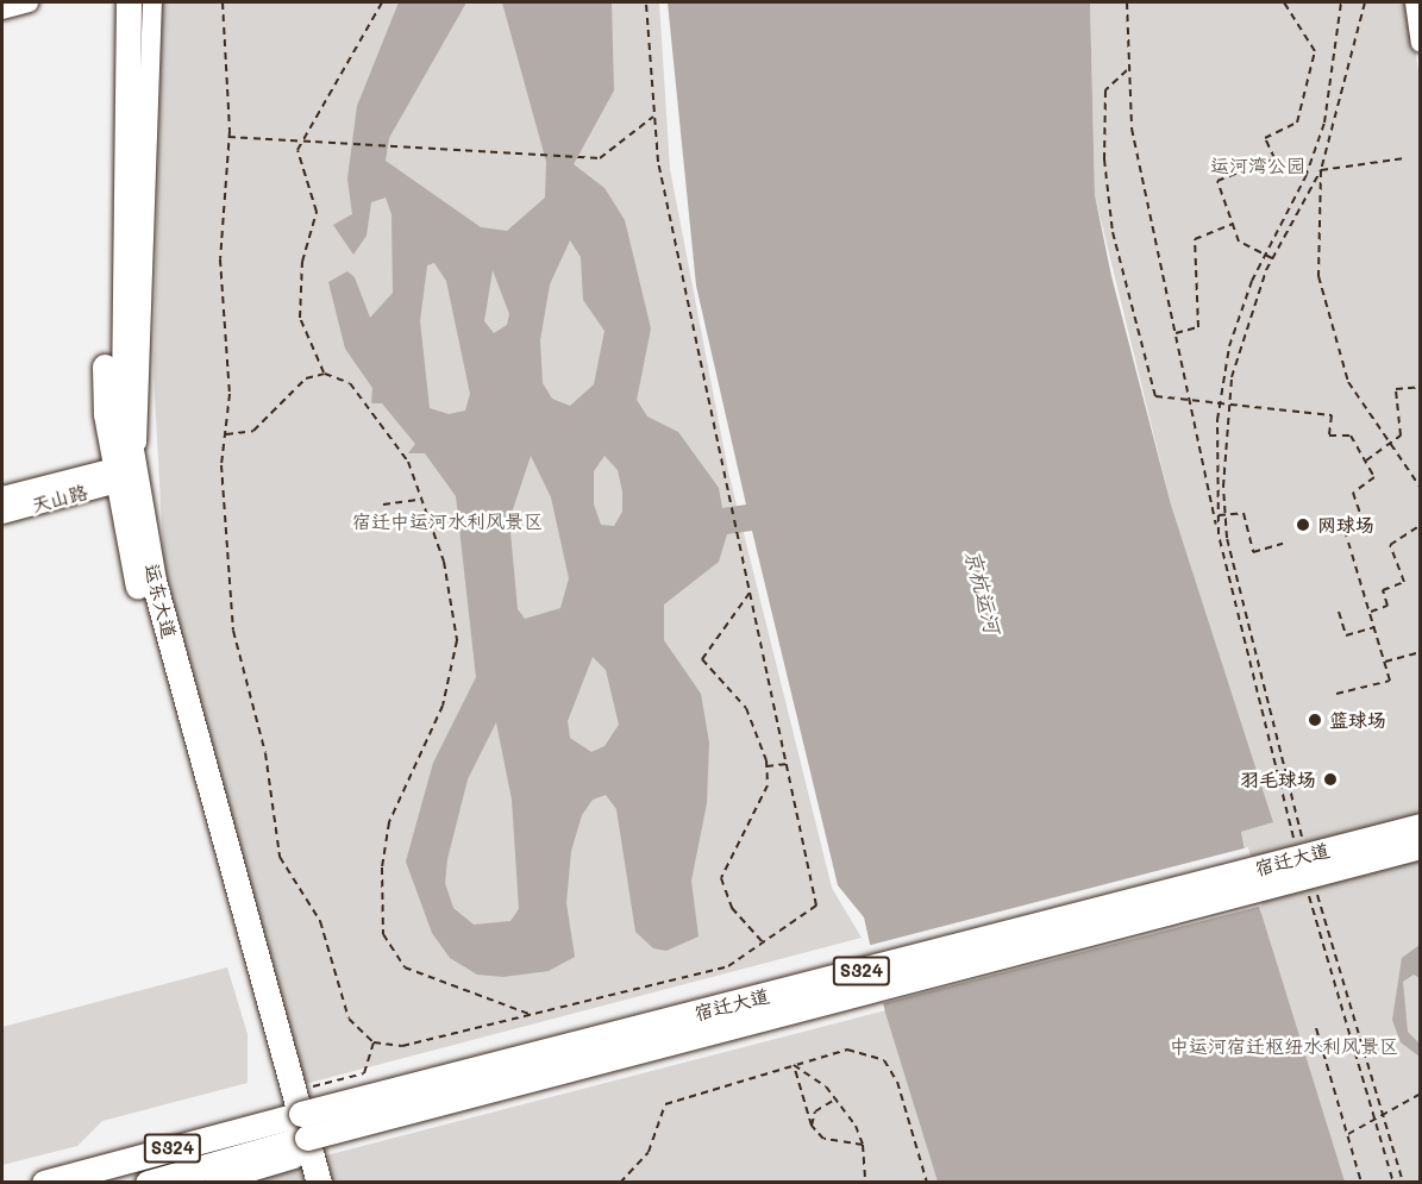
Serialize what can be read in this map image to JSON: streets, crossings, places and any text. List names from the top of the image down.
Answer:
{
  "streets": {
    "main road": ["运东大道", "宿迁大道", "S324"],
    "street": ["天山路"]
  },
  "crossings": [
    ["天山路", "运东大道"],
    ["运东大道", "宿迁大道"]
  ],
  "water": ["京杭运河"],
  "parks": ["运河湾公园", "宿迁中运河水利风景区", "中运河宿迁枢纽水利风景区"],
  "places": ["网球场", "篮球场", "羽毛球场"]
}
